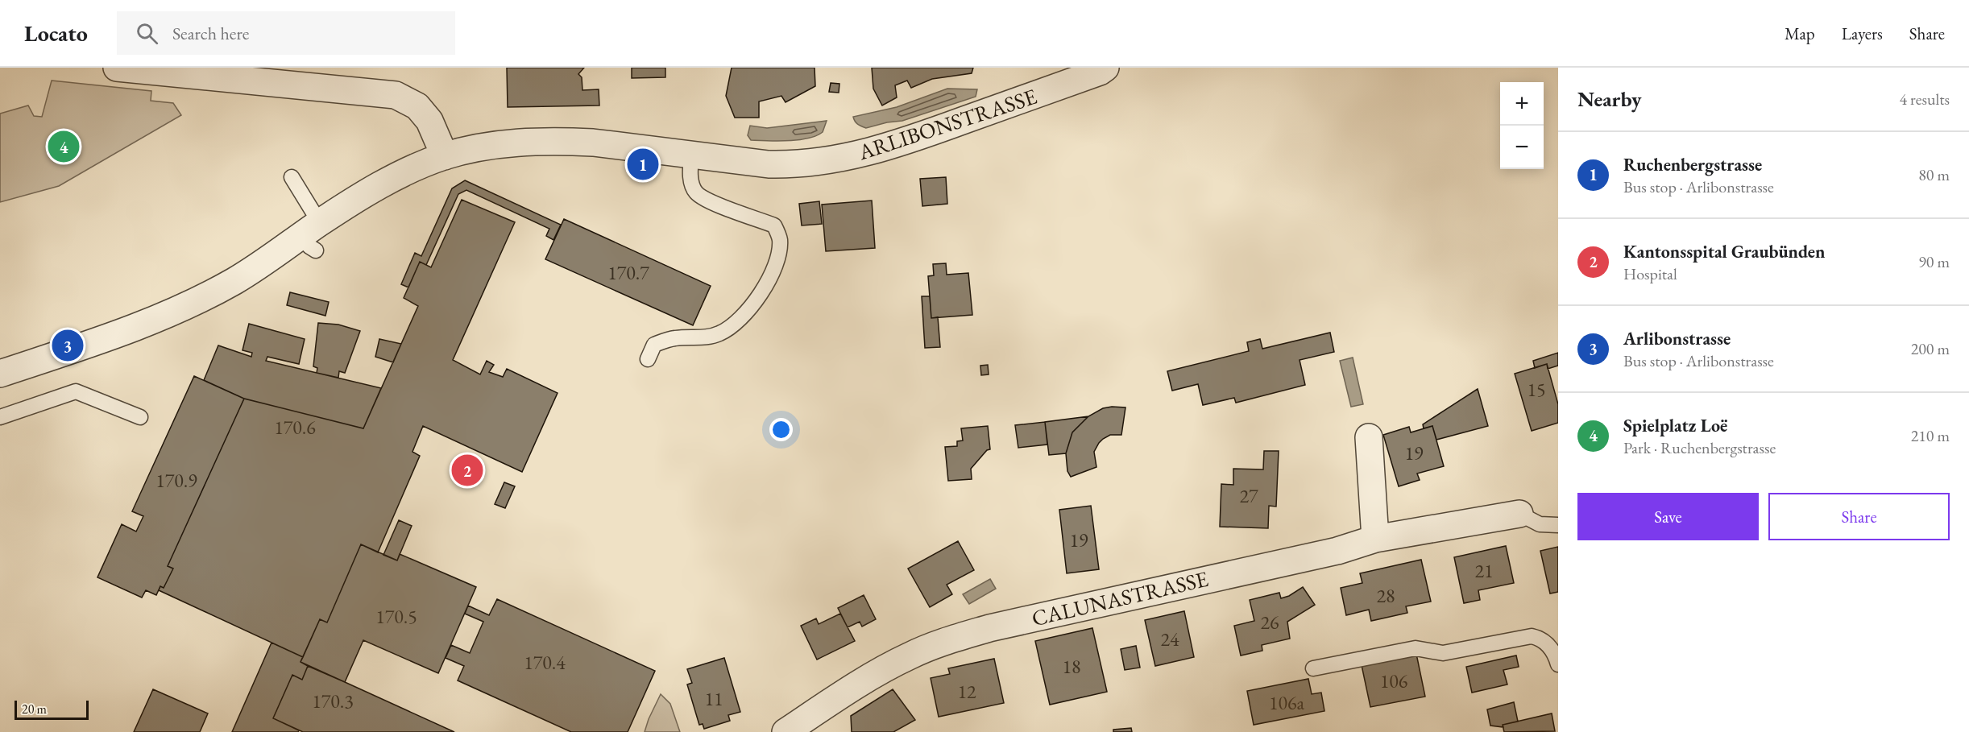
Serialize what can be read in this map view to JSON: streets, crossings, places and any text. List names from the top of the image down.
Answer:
{
  "streets": {
    "street": ["ARLIBONSTRASSE", "CALUNASTRASSE"]
  },
  "house_numbers": [
    "170.7",
    "15",
    "170.6",
    "19",
    "170.9",
    "27",
    "19",
    "21",
    "28",
    "170.5",
    "26",
    "24",
    "170.4",
    "18",
    "106",
    "12",
    "11",
    "170.3",
    "106a"
  ],
  "scale_bar": "20 m",
  "page": {
    "header": "Locato",
    "search": "Search here",
    "nav": ["Map", "Layers", "Share"],
    "heading": ["Nearby", "4 results"],
    "map_buttons": ["+", "−"],
    "pins": [
      "4",
      "1",
      "3",
      "2"
    ],
    "list": [
      {
        "mark": "1",
        "name": "Ruchenbergstrasse",
        "note": "Bus stop · Arlibonstrasse",
        "value": "80 m"
      },
      {
        "mark": "2",
        "name": "Kantonsspital Graubünden",
        "note": "Hospital",
        "value": "90 m"
      },
      {
        "mark": "3",
        "name": "Arlibonstrasse",
        "note": "Bus stop · Arlibonstrasse",
        "value": "200 m"
      },
      {
        "mark": "4",
        "name": "Spielplatz Loë",
        "note": "Park · Ruchenbergstrasse",
        "value": "210 m"
      }
    ],
    "buttons": ["Save", "Share"],
    "scale": "20 m"
  }
}
